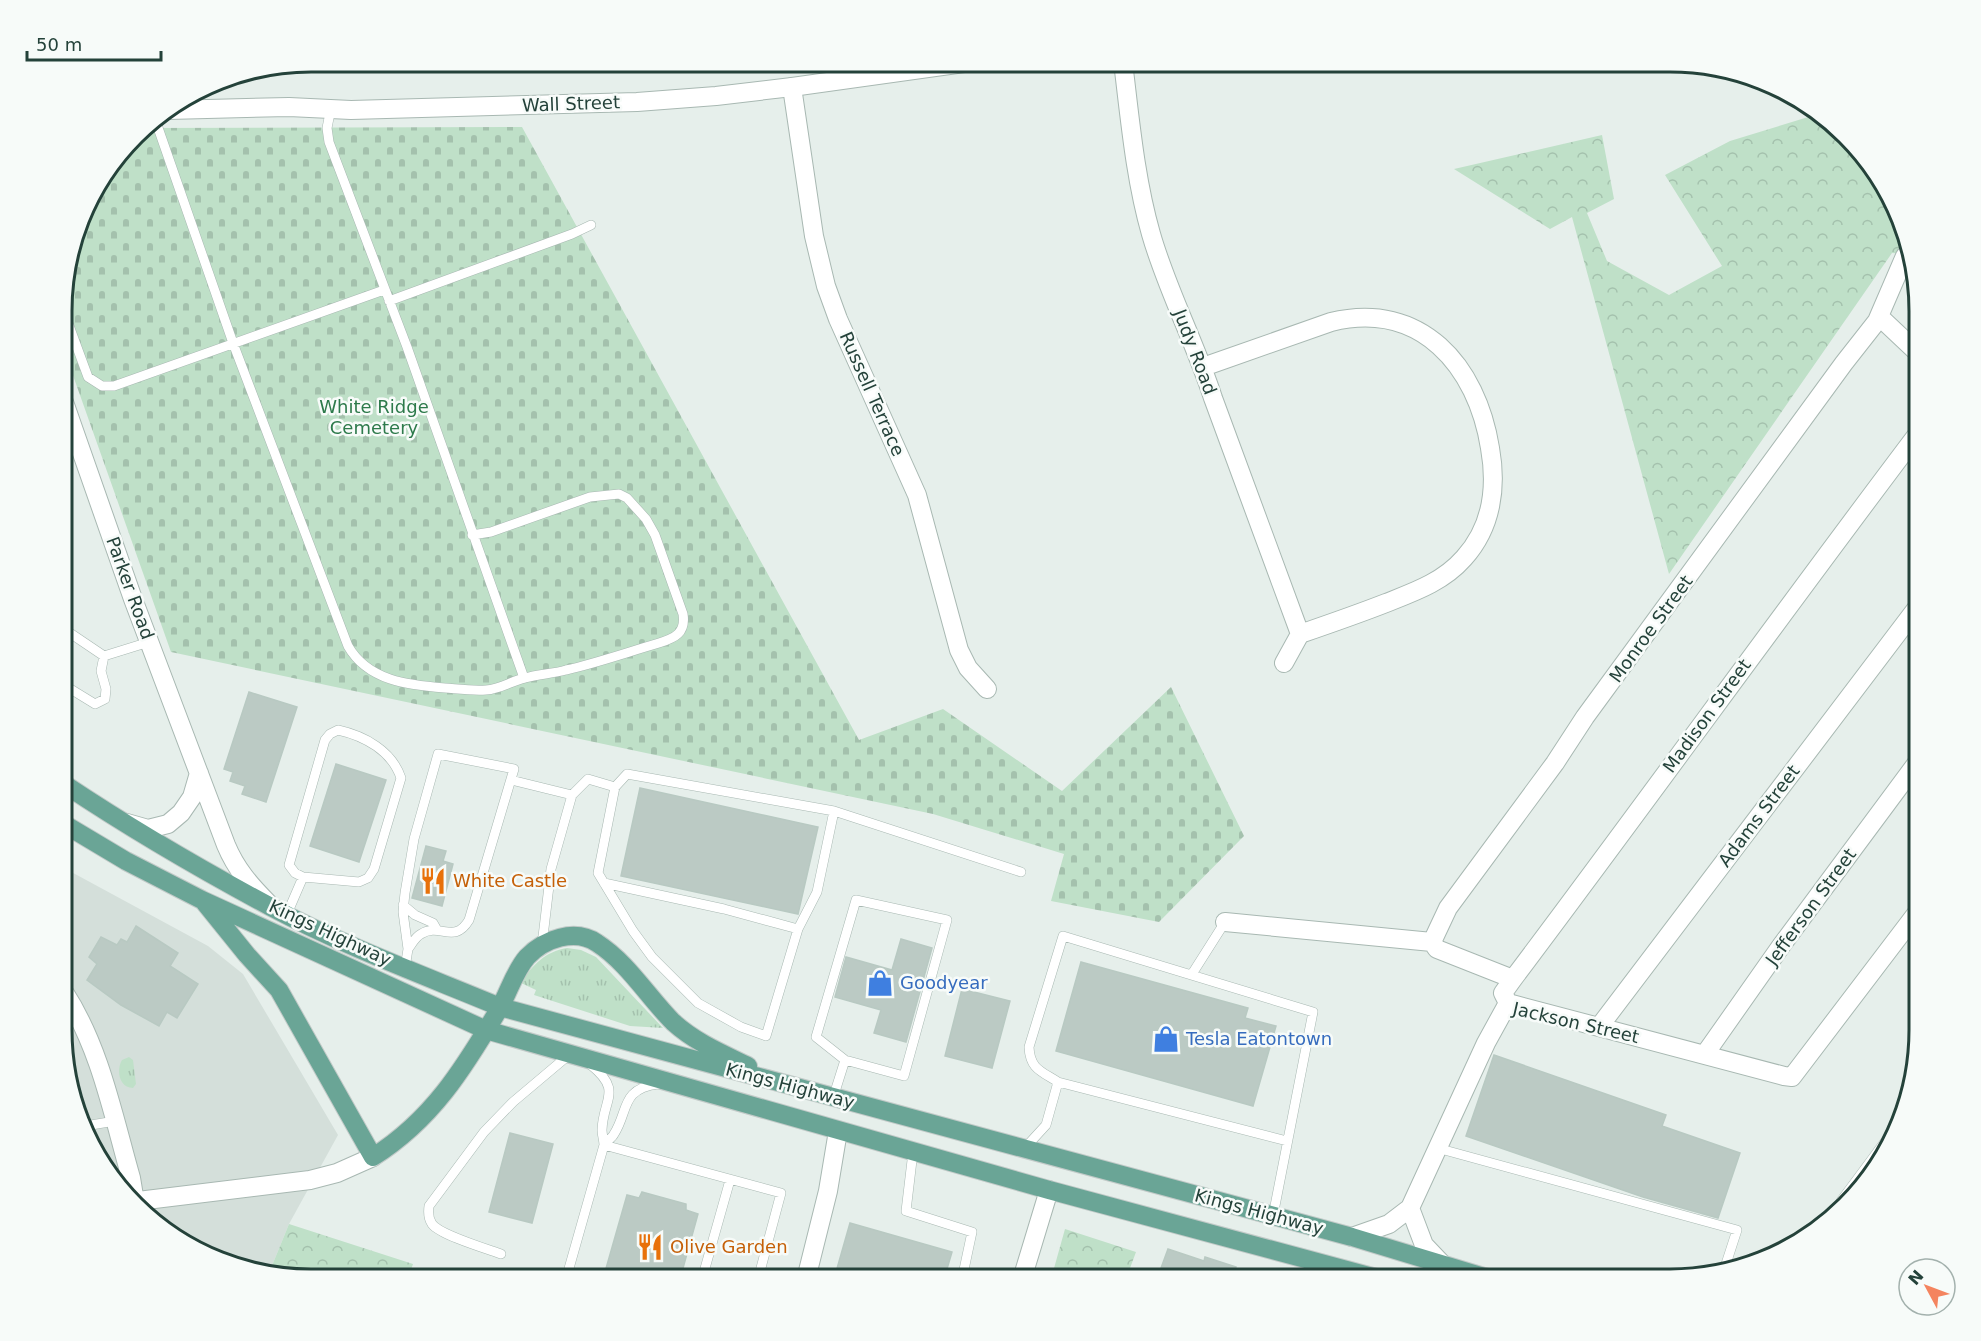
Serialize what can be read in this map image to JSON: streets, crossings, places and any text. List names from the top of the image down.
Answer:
{
  "streets": {
    "main road": ["Kings Highway"],
    "street": [
      "Wall Street",
      "Judy Road",
      "Russell Terrace",
      "Parker Road",
      "Monroe Street",
      "Madison Street",
      "Adams Street",
      "Jefferson Street",
      "Jackson Street"
    ]
  },
  "crossings": [
    ["Wall Street", "Russell Terrace"],
    ["Parker Road", "Kings Highway"],
    ["Monroe Street", "Jackson Street"],
    ["Madison Street", "Jackson Street"],
    ["Adams Street", "Jackson Street"],
    ["Jefferson Street", "Jackson Street"]
  ],
  "parks": ["White Ridge Cemetery"],
  "places": {
    "restaurant": ["White Castle", "Olive Garden"],
    "shop": ["Goodyear", "Tesla Eatontown"]
  },
  "scale_bar": "50 m",
  "north": "top left"
}
